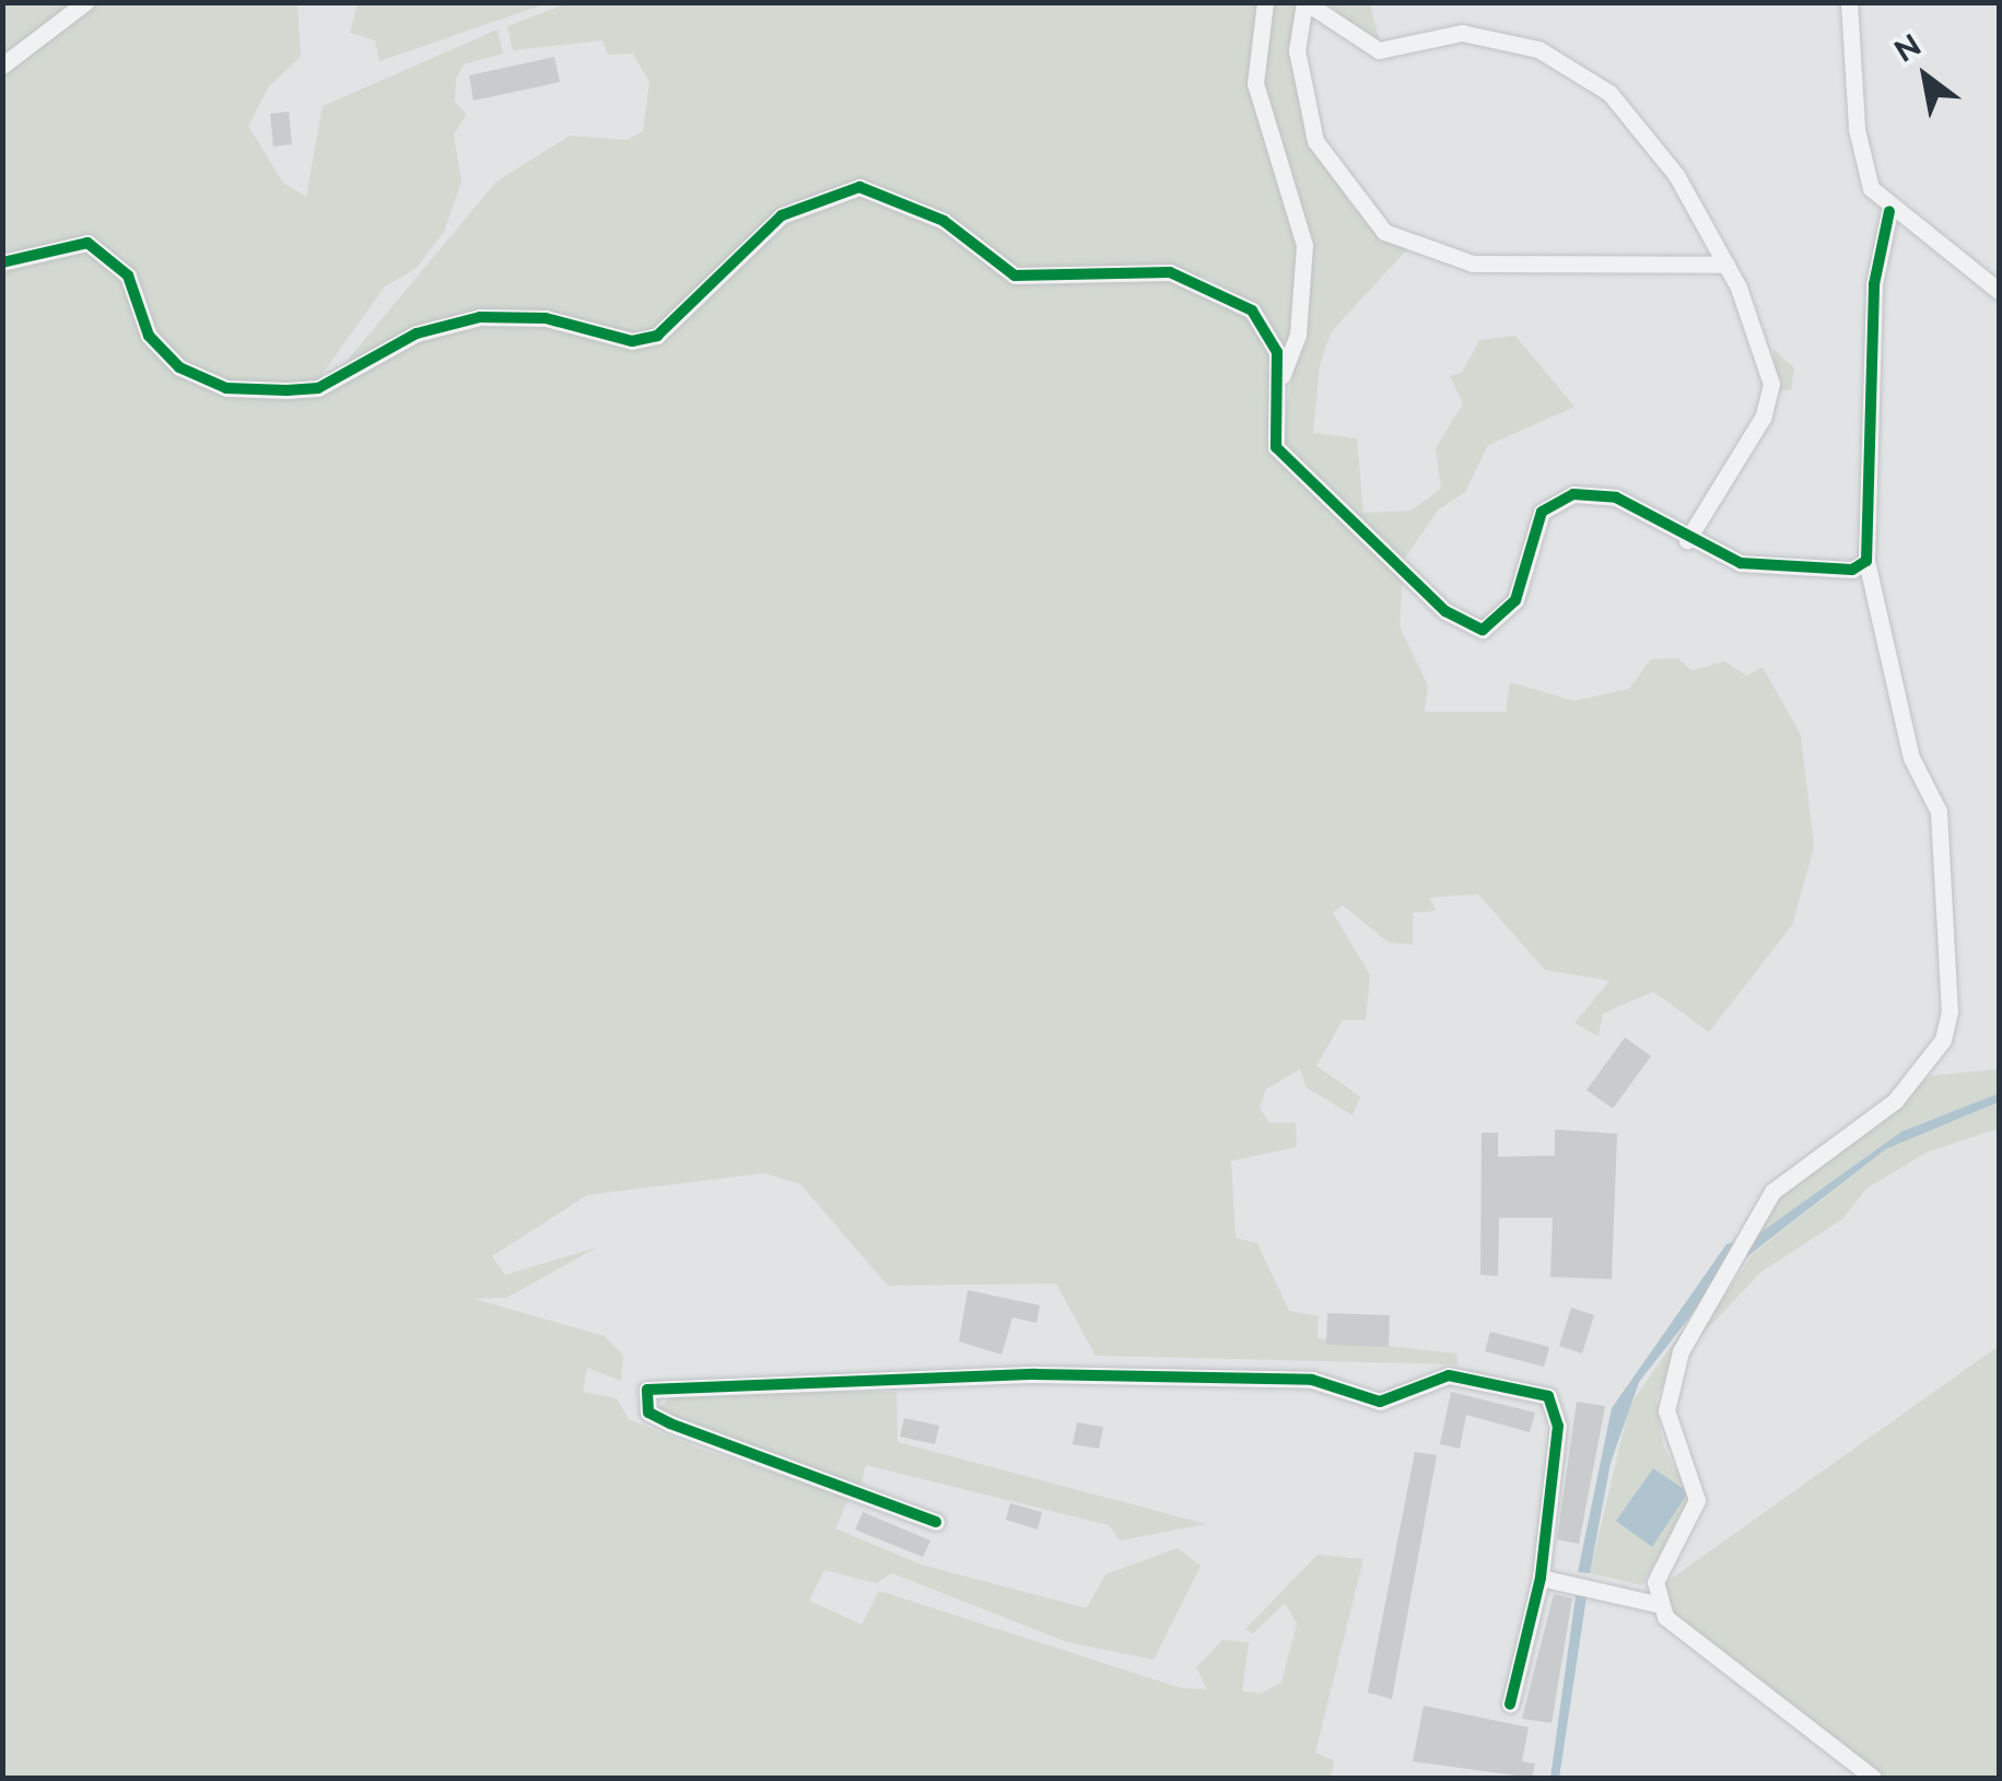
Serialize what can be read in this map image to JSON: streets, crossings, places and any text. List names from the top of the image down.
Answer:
{
  "north": "top left"
}
